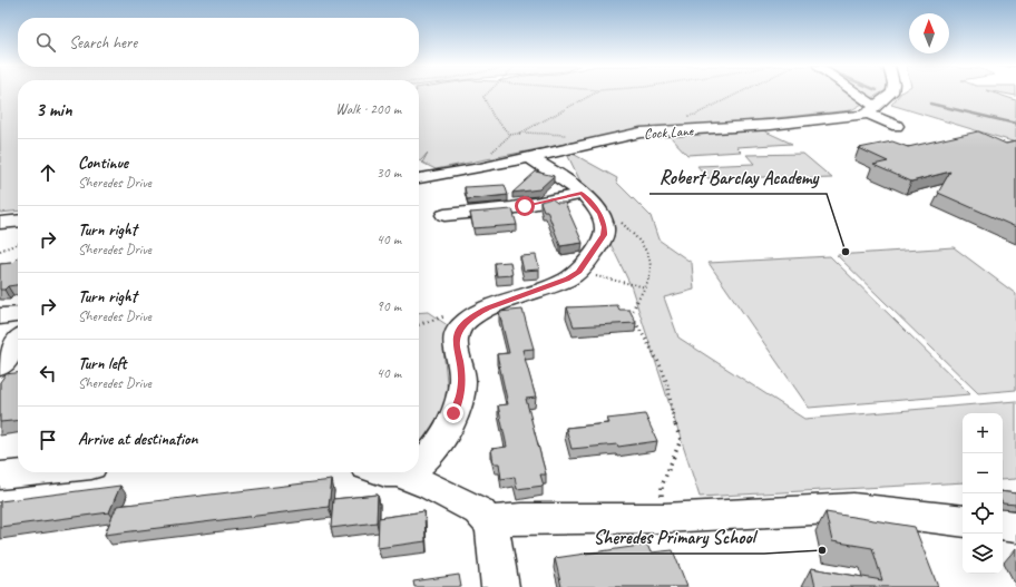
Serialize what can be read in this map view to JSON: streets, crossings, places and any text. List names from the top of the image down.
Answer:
{
  "streets": {
    "street": ["Cock Lane"]
  },
  "places": ["Robert Barclay Academy", "Sheredes Primary School"],
  "north": "top",
  "page": {
    "search": "Search here",
    "heading": ["3 min", "Walk · 200 m"],
    "list": [
      ["Continue", "Sheredes Drive", "30 m"],
      ["Turn right", "Sheredes Drive", "40 m"],
      ["Turn right", "Sheredes Drive", "90 m"],
      ["Turn left", "Sheredes Drive", "40 m"],
      "Arrive at destination"
    ],
    "map_buttons": ["+", "−"]
  }
}
